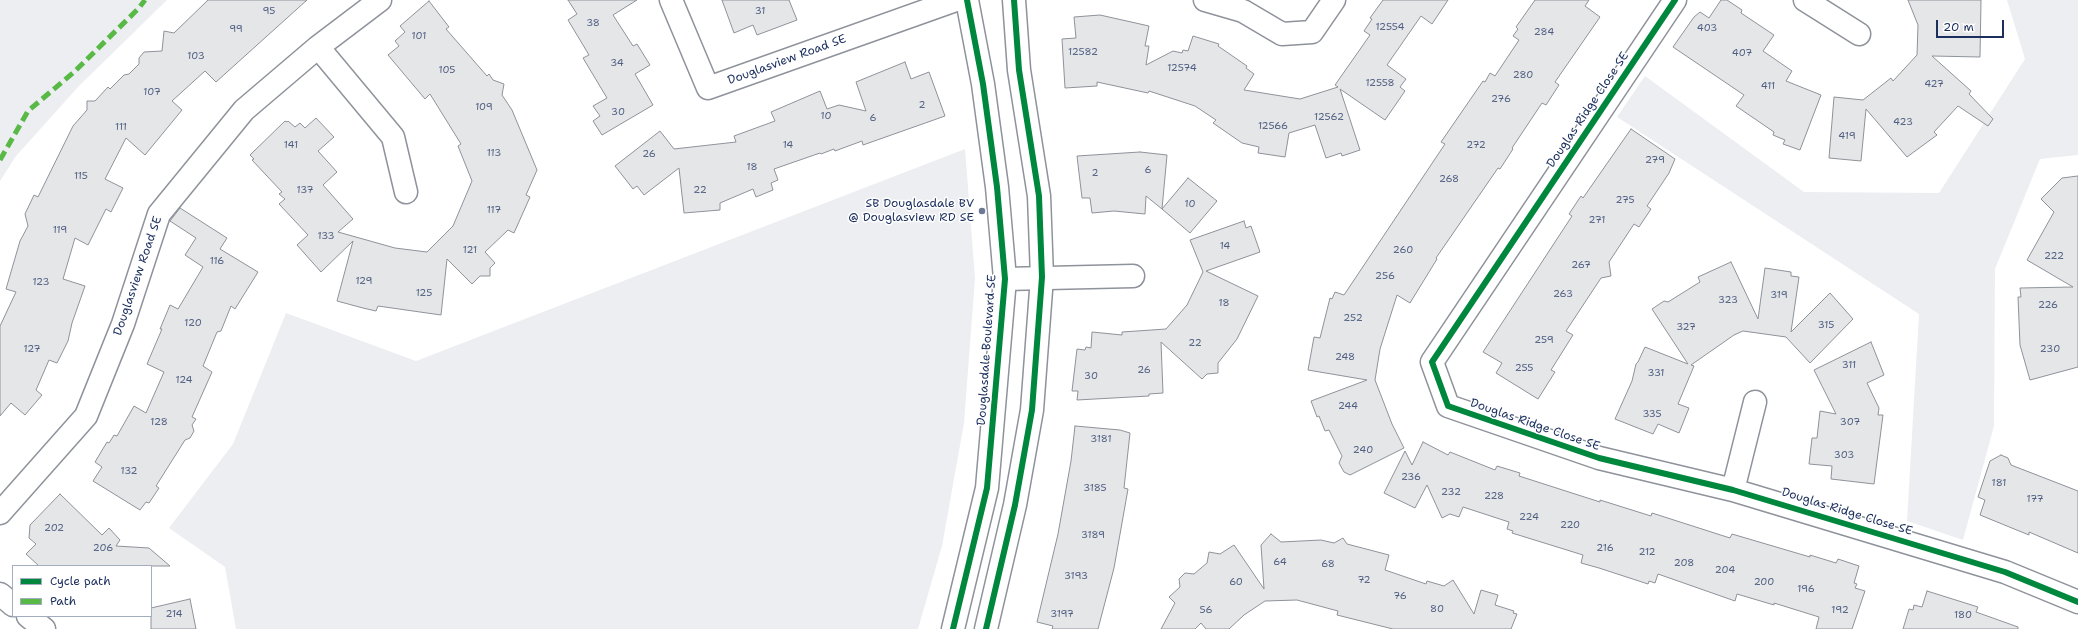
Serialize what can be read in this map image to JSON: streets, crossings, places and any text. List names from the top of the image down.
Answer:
{
  "streets": {
    "street": ["Douglasview Road SE", "Douglas Ridge Close SE", "Douglasdale Boulevard SE"]
  },
  "places": ["SB Douglasdale BV @ Douglasview RD SE"],
  "house_numbers": [
    "95",
    "31",
    "38",
    "12554",
    "403",
    "99",
    "284",
    "101",
    "12582",
    "407",
    "103",
    "34",
    "12574",
    "105",
    "280",
    "12558",
    "427",
    "411",
    "107",
    "276",
    "2",
    "109",
    "30",
    "10",
    "12562",
    "6",
    "423",
    "12566",
    "111",
    "419",
    "141",
    "14",
    "272",
    "113",
    "26",
    "279",
    "18",
    "6",
    "2",
    "115",
    "268",
    "137",
    "22",
    "275",
    "10",
    "117",
    "271",
    "119",
    "133",
    "14",
    "121",
    "260",
    "222",
    "116",
    "267",
    "256",
    "129",
    "123",
    "125",
    "263",
    "319",
    "323",
    "18",
    "226",
    "252",
    "120",
    "315",
    "327",
    "259",
    "22",
    "127",
    "230",
    "248",
    "311",
    "255",
    "26",
    "331",
    "30",
    "124",
    "244",
    "335",
    "128",
    "307",
    "3181",
    "240",
    "303",
    "132",
    "236",
    "181",
    "3185",
    "232",
    "228",
    "177",
    "224",
    "220",
    "202",
    "3189",
    "206",
    "216",
    "212",
    "64",
    "208",
    "68",
    "204",
    "3193",
    "72",
    "60",
    "200",
    "196",
    "76",
    "80",
    "56",
    "192",
    "214",
    "3197",
    "180"
  ],
  "legend": ["Cycle path", "Path"],
  "scale_bar": "20 m"
}
